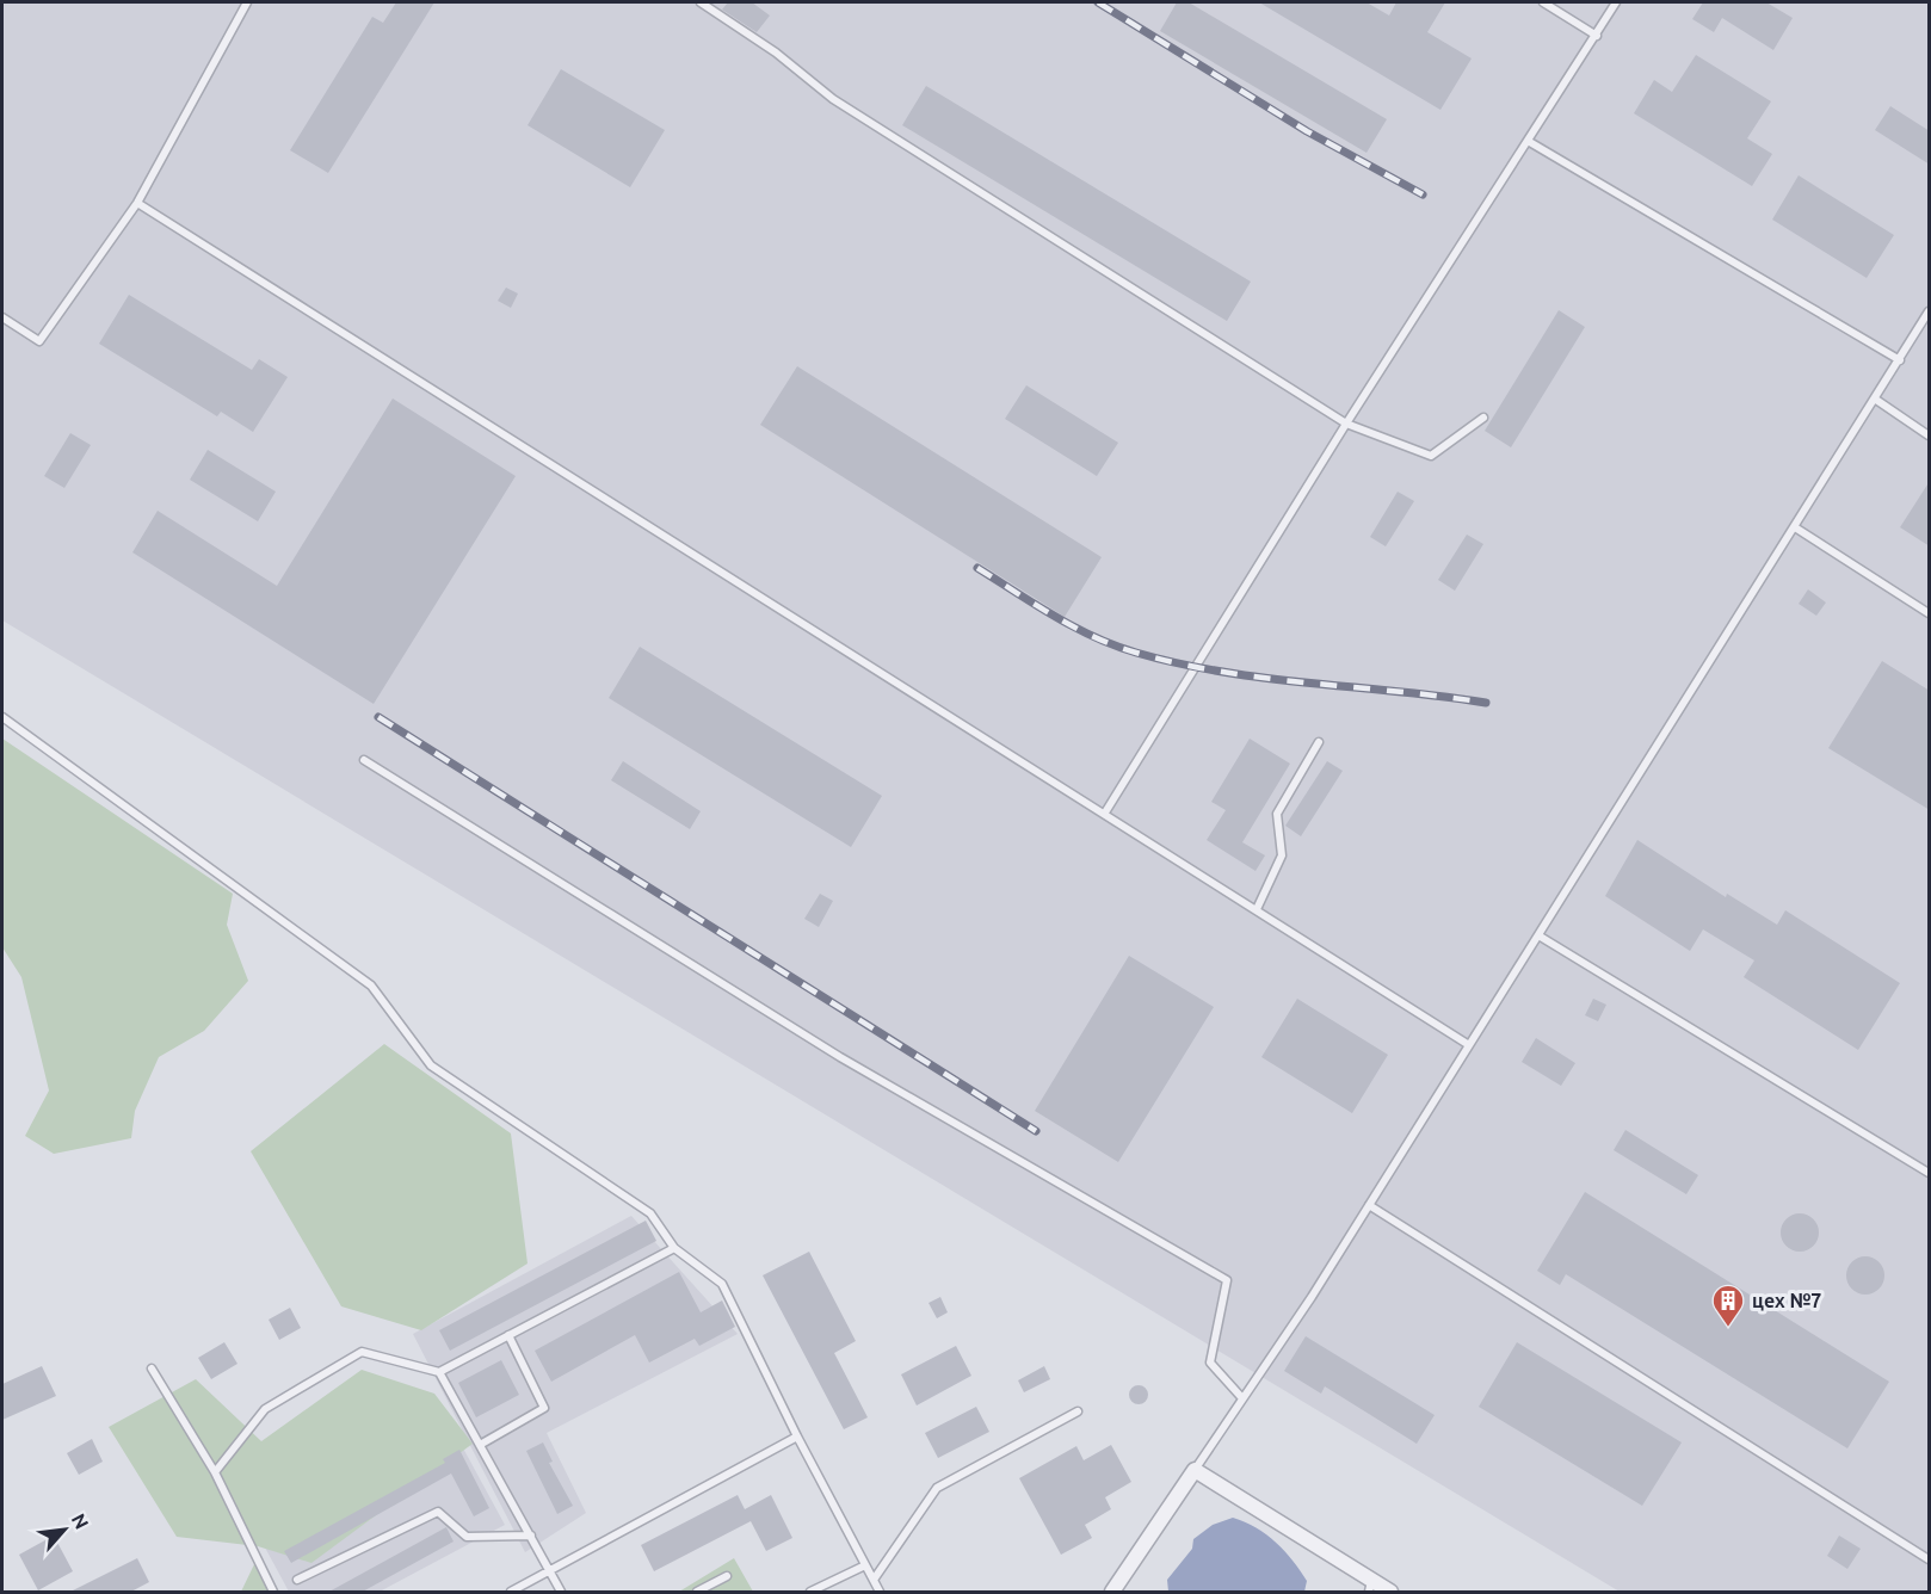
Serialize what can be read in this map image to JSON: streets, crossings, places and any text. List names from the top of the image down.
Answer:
{
  "places": {
    "building": ["цех №7"]
  },
  "north": "top right"
}
